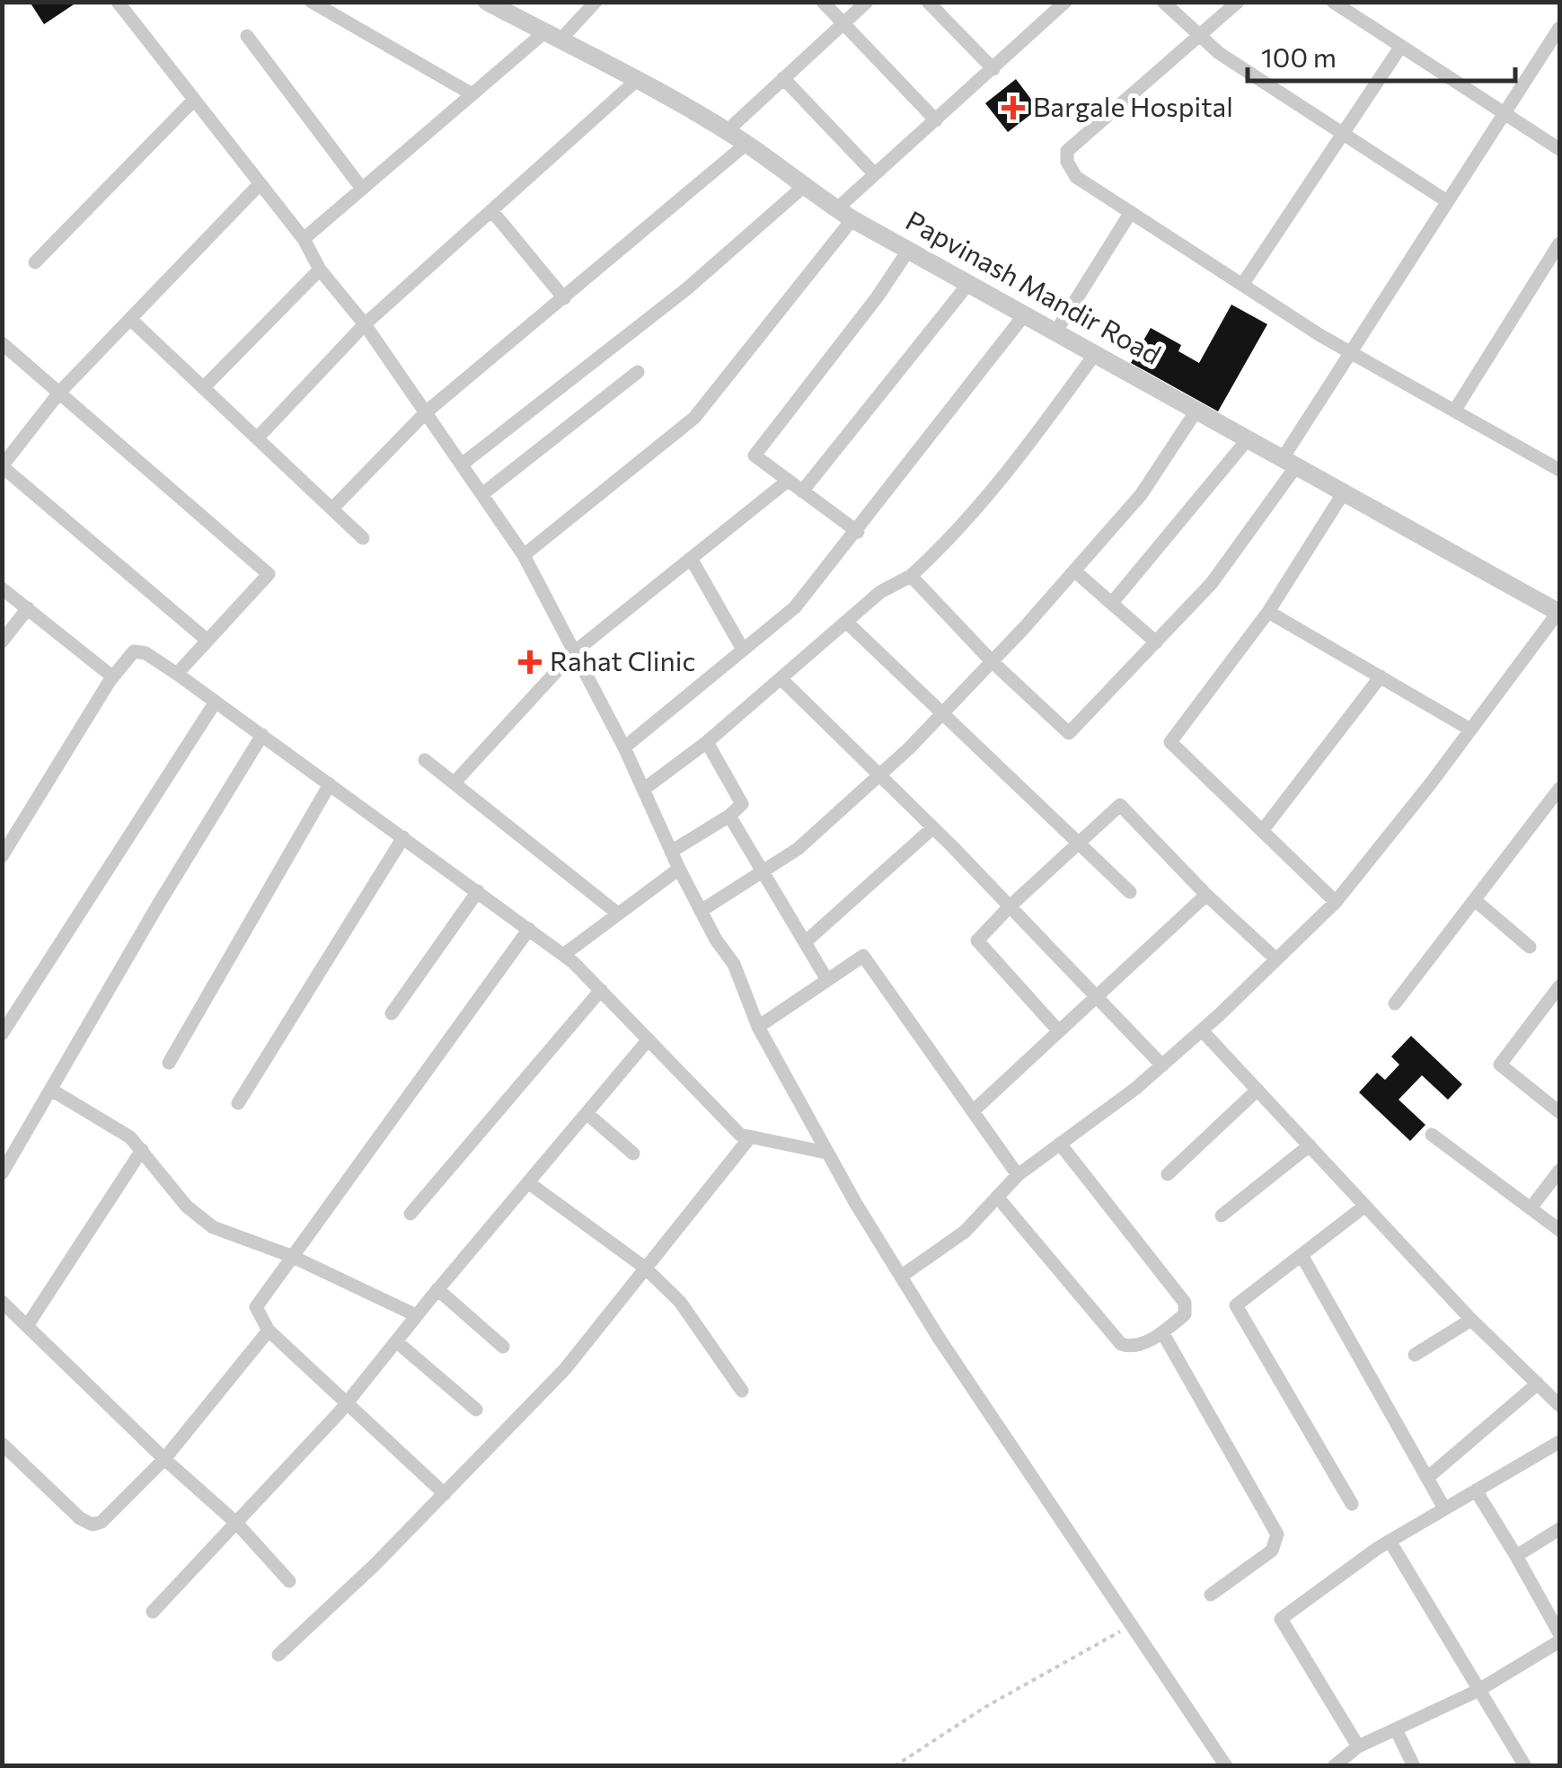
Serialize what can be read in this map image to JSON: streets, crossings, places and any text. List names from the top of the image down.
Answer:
{
  "streets": {
    "street": ["Papvinash Mandir Road"]
  },
  "places": {
    "health": ["Bargale Hospital", "Rahat Clinic"]
  },
  "scale_bar": "100 m"
}
